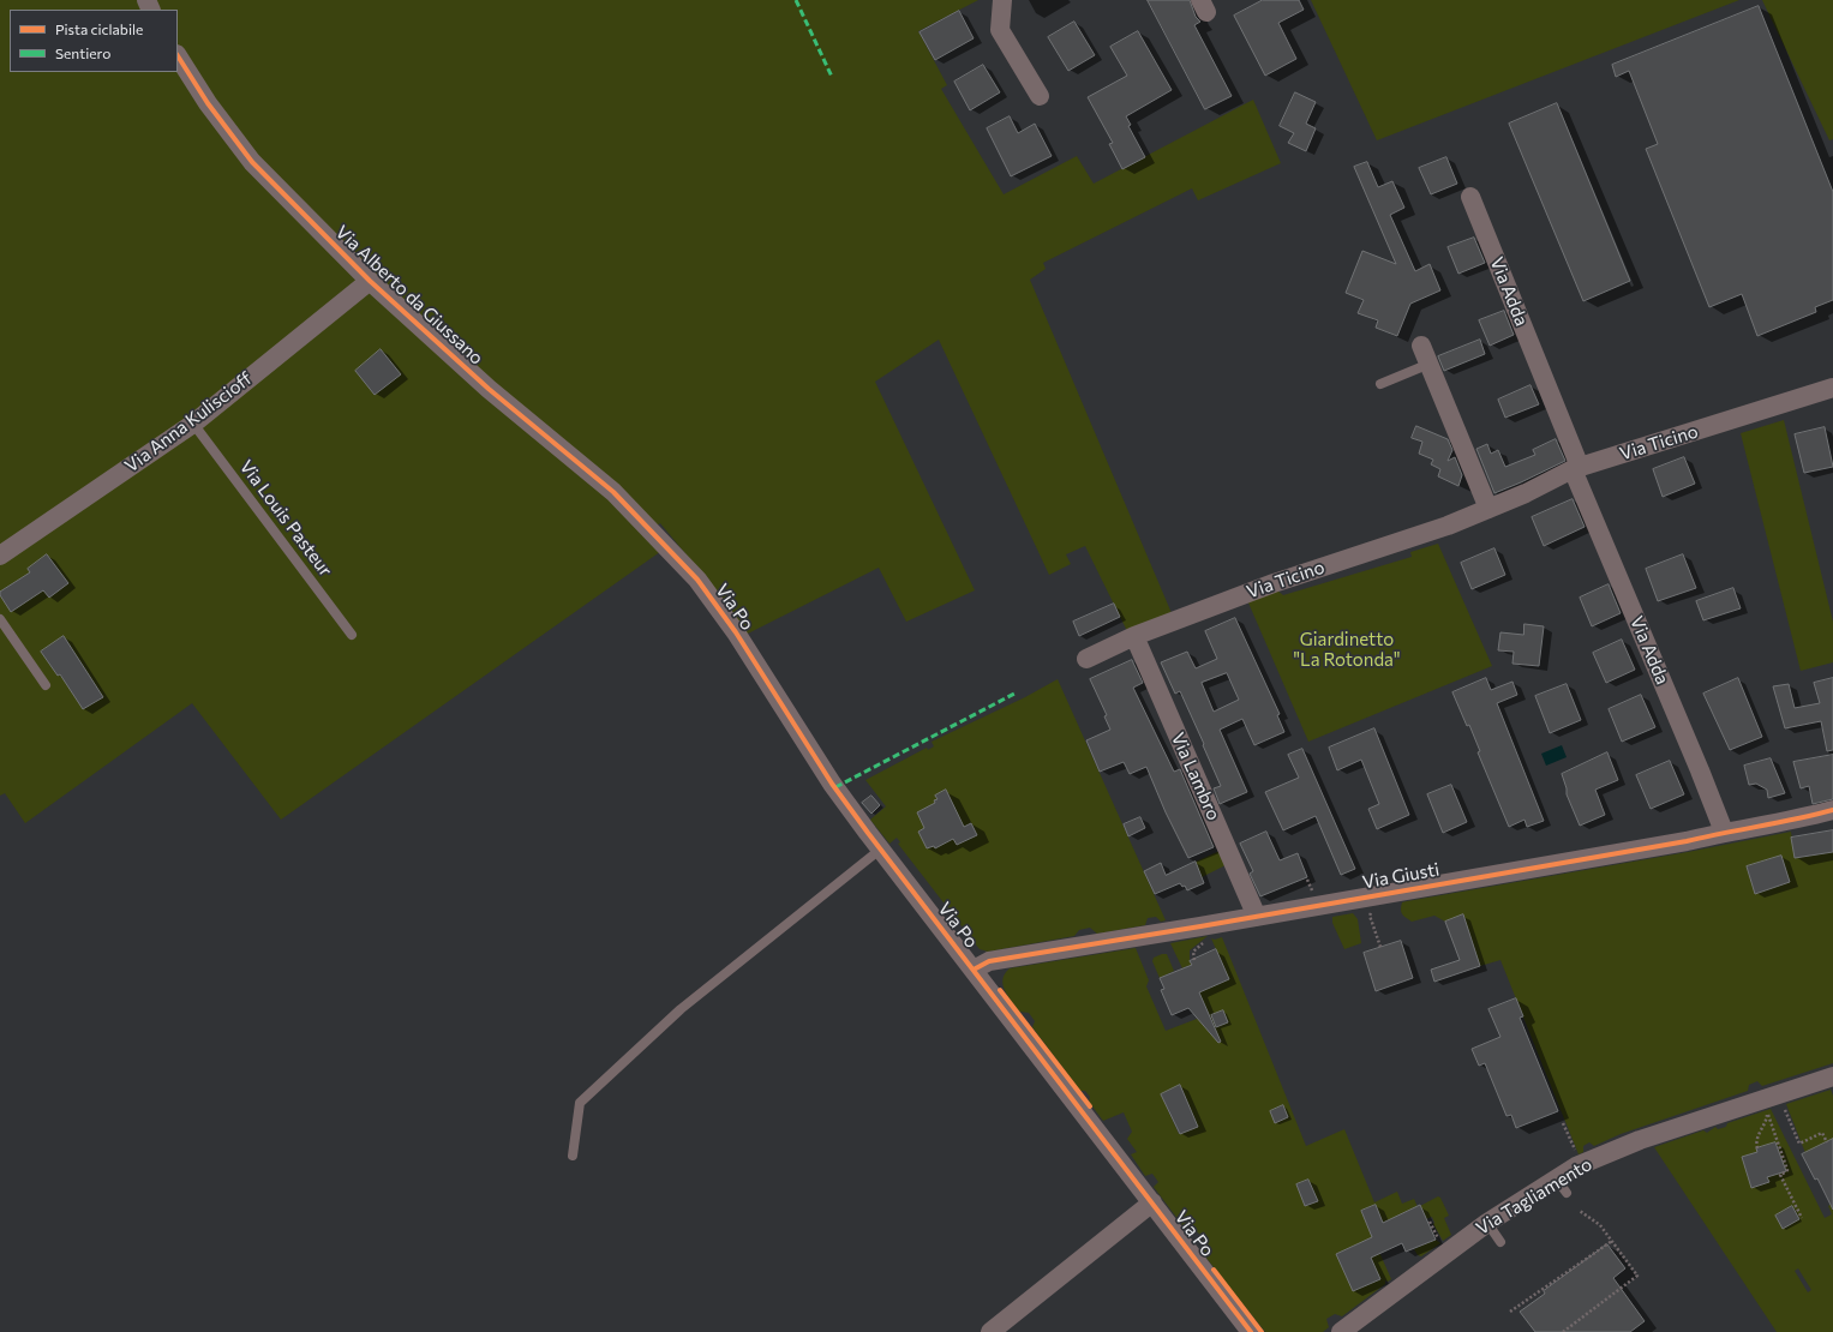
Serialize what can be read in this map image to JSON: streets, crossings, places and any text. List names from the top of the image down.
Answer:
{
  "streets": {
    "street": [
      "Via Adda",
      "Via Alberto da Giussano",
      "Via Anna Kuliscioff",
      "Via Ticino",
      "Via Po",
      "Via Lambro",
      "Via Giusti",
      "Via Tagliamento"
    ],
    "lane": ["Via Louis Pasteur"]
  },
  "crossings": [
    ["Via Adda", "Via Ticino"],
    ["Via Adda", "Via Giusti"],
    ["Via Alberto da Giussano", "Via Anna Kuliscioff"],
    ["Via Alberto da Giussano", "Via Po"],
    ["Via Anna Kuliscioff", "Via Louis Pasteur"],
    ["Via Ticino", "Via Lambro"],
    ["Via Po", "Via Giusti"],
    ["Via Lambro", "Via Giusti"]
  ],
  "parks": ["Giardinetto \"La Rotonda\""],
  "legend": ["Pista ciclabile", "Sentiero"]
}
